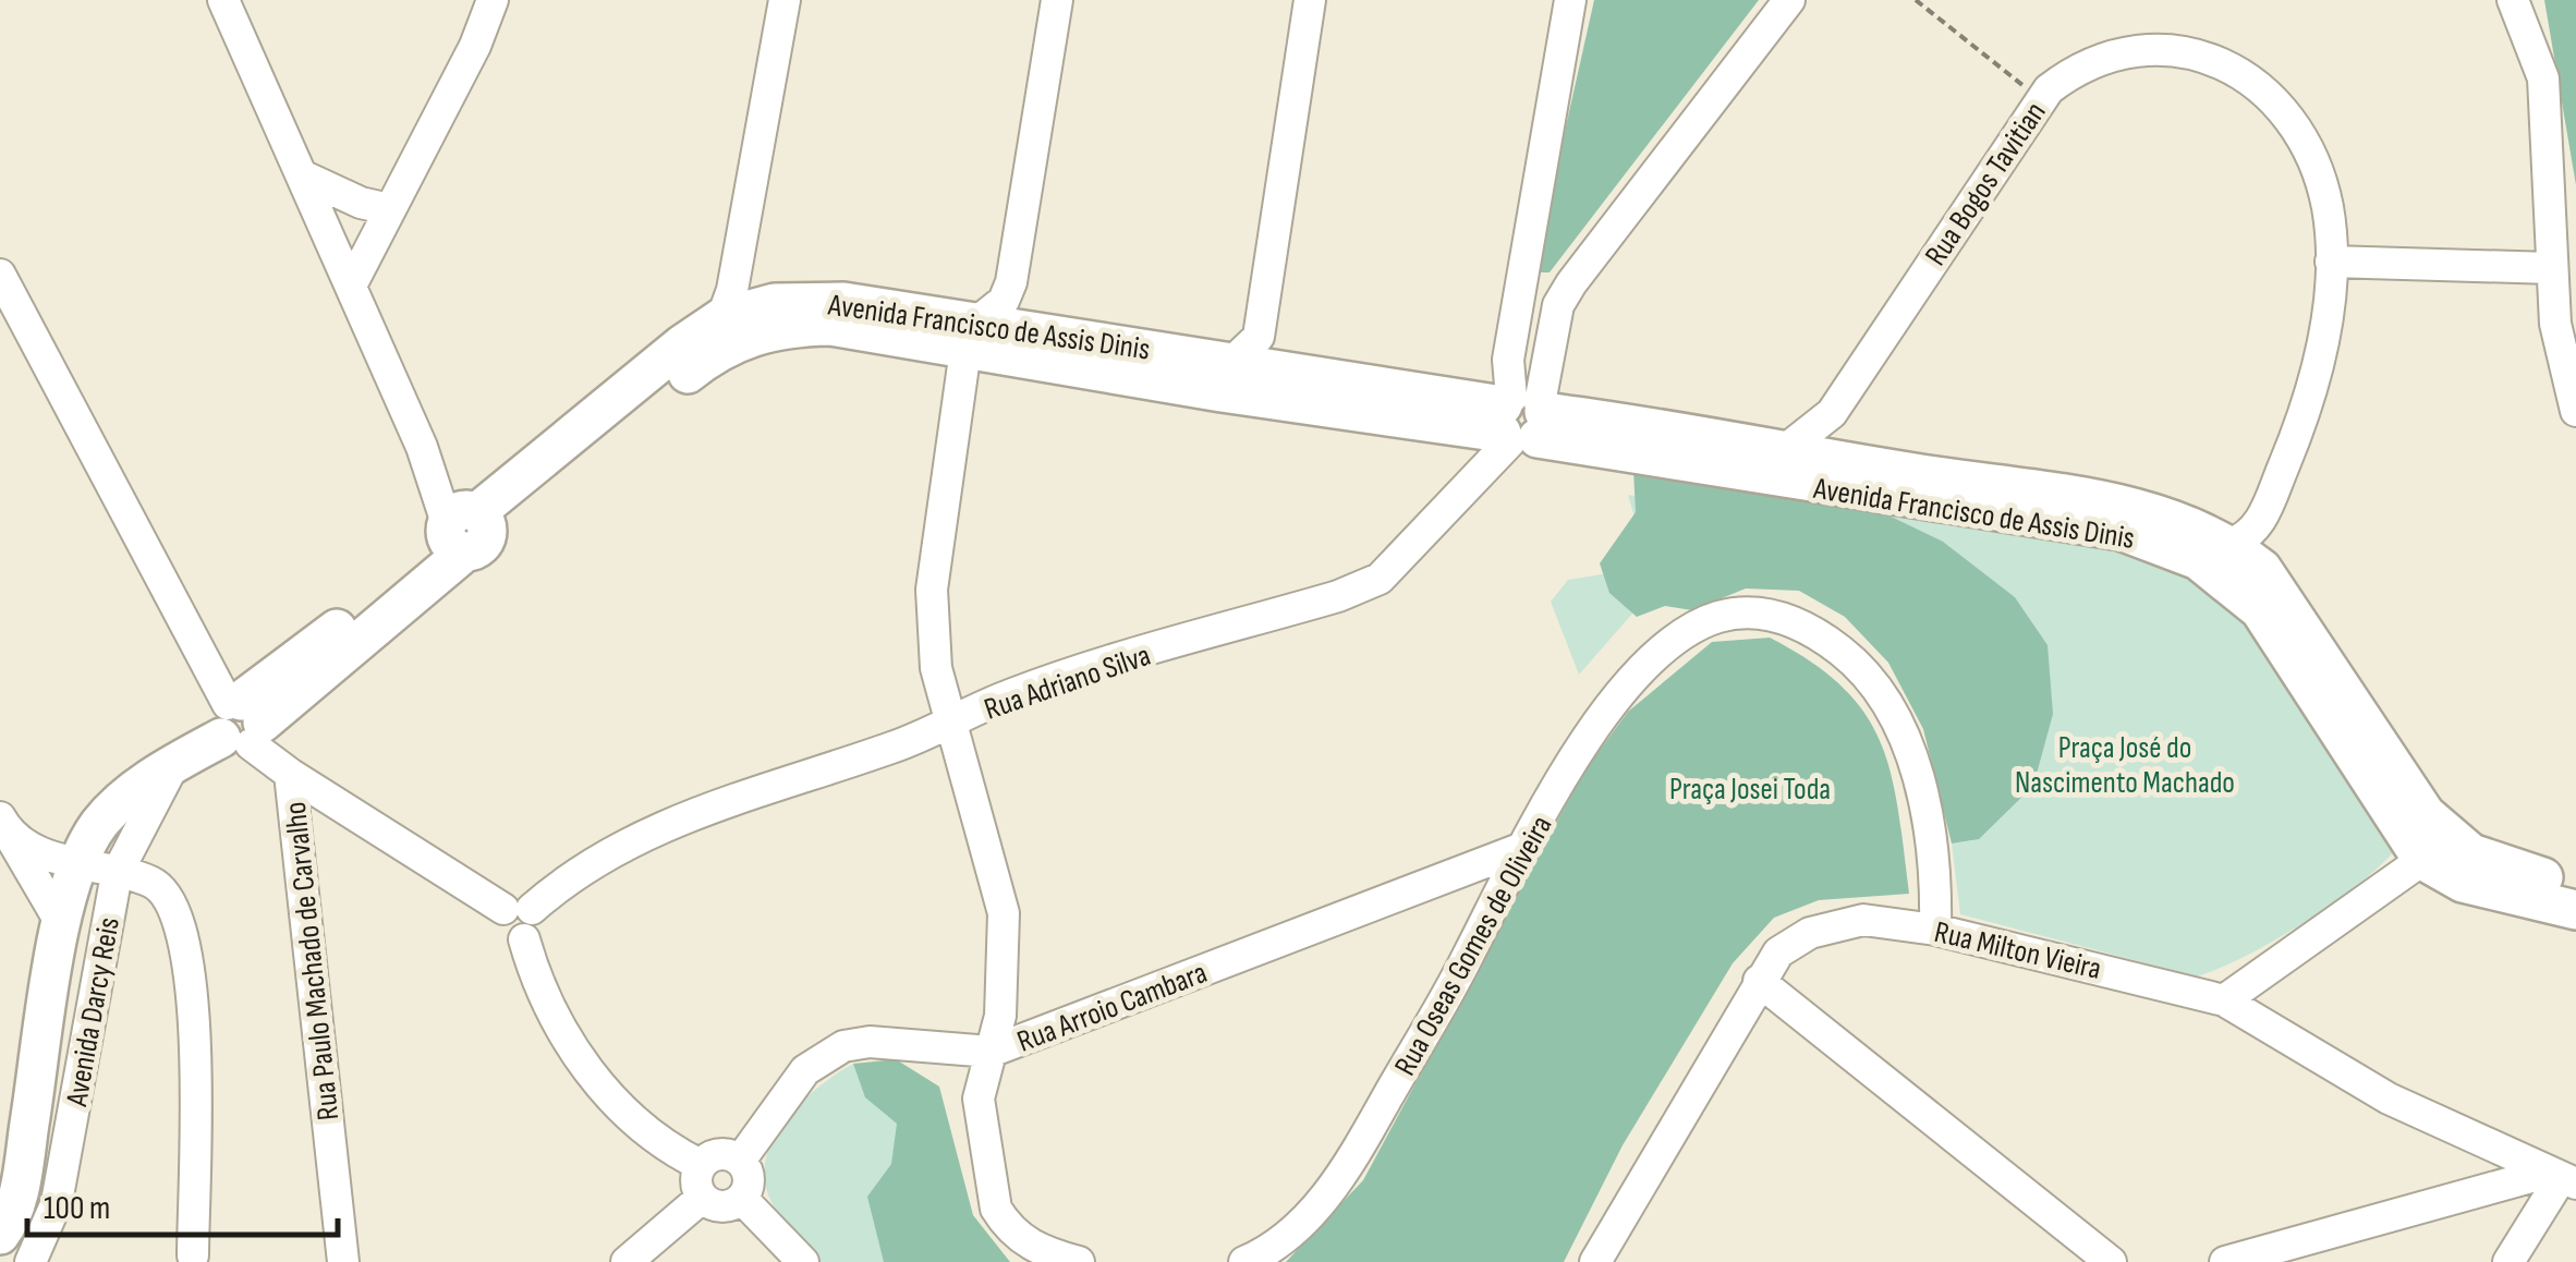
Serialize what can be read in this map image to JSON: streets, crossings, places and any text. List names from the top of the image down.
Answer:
{
  "streets": {
    "main road": ["Avenida Francisco de Assis Dinis", "Avenida Darcy Reis"],
    "street": [
      "Rua Bogos Tavitian",
      "Rua Adriano Silva",
      "Rua Oseas Gomes de Oliveira",
      "Rua Milton Vieira",
      "Rua Paulo Machado de Carvalho",
      "Rua Arroio Cambara"
    ]
  },
  "crossings": [
    ["Rua Bogos Tavitian", "Avenida Francisco de Assis Dinis"],
    ["Avenida Francisco de Assis Dinis", "Rua Adriano Silva"],
    ["Avenida Francisco de Assis Dinis", "Rua Paulo Machado de Carvalho"],
    ["Avenida Francisco de Assis Dinis", "Avenida Darcy Reis"],
    ["Rua Oseas Gomes de Oliveira", "Rua Milton Vieira"],
    ["Rua Oseas Gomes de Oliveira", "Rua Arroio Cambara"],
    ["Rua Paulo Machado de Carvalho", "Avenida Darcy Reis"]
  ],
  "parks": ["Praça José do Nascimento Machado", "Praça Josei Toda"],
  "scale_bar": "100 m"
}
